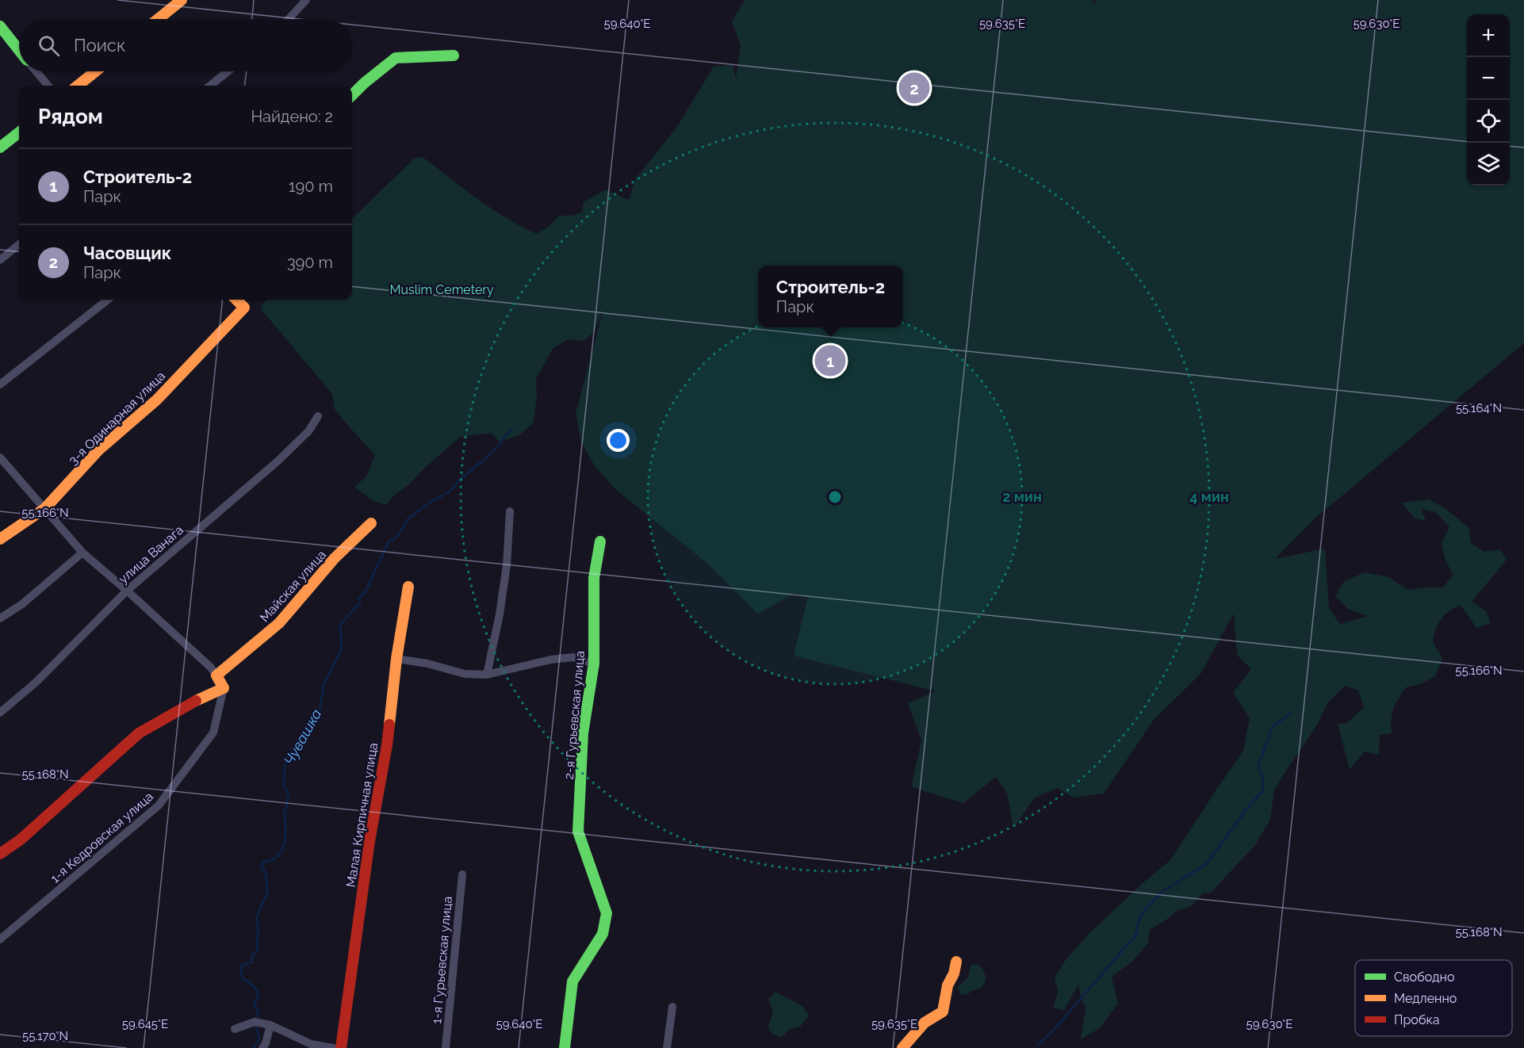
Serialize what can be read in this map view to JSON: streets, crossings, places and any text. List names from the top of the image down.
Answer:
{
  "streets": {
    "street": [
      "3-я Одинарная улица",
      "улица Ванага",
      "Майская улица",
      "2-я Гурьевская улица",
      "Малая Кирпичная улица",
      "1-я Кедровская улица",
      "1-я Гурьевская улица"
    ]
  },
  "water": ["Чувашка"],
  "parks": ["Muslim Cemetery"],
  "legend": ["Свободно", "Медленно", "Пробка"],
  "page": {
    "map_buttons": ["+", "−"],
    "search": "Поиск",
    "pins": ["2", "1"],
    "heading": ["Рядом", "Найдено: 2"],
    "list": [
      {
        "mark": "1",
        "name": "Строитель-2",
        "note": "Парк",
        "value": "190 m"
      },
      {
        "mark": "2",
        "name": "Часовщик",
        "note": "Парк",
        "value": "390 m"
      }
    ],
    "popup": ["Строитель-2", "Парк"]
  },
  "coordinates": [
    "59.640°E",
    "59.635°E",
    "59.630°E",
    "55.164°N",
    "55.166°N",
    "55.168°N",
    "59.645°E",
    "55.170°N"
  ],
  "rings": ["2 мин", "4 мин"]
}
